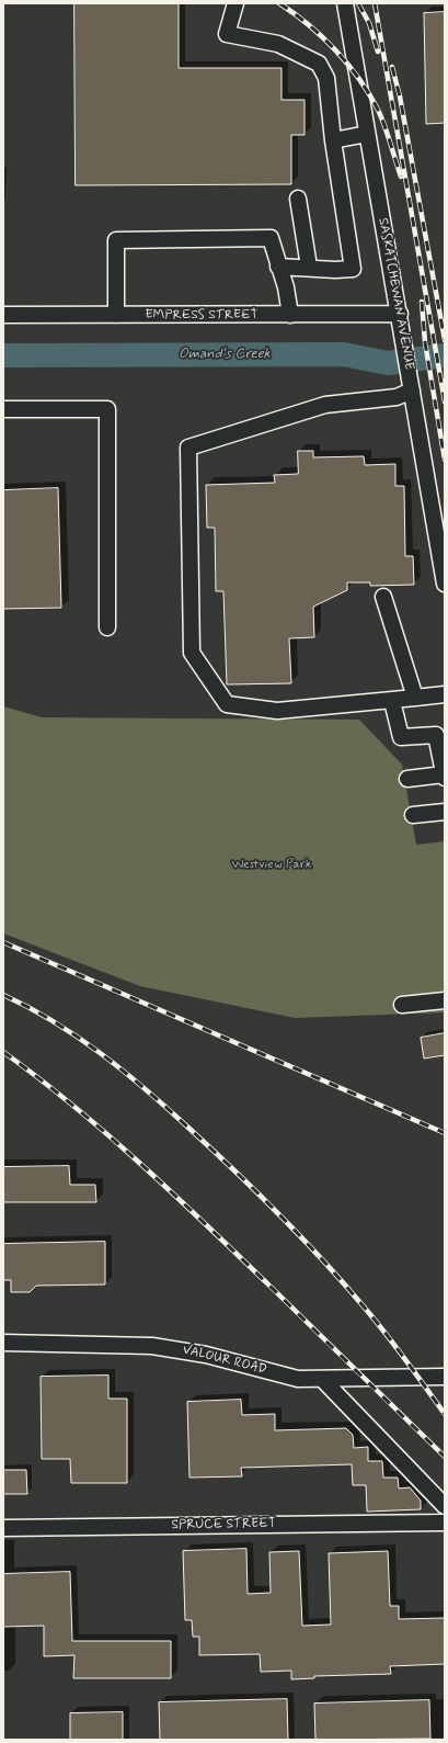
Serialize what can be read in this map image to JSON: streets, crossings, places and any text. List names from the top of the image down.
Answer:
{
  "streets": {
    "street": [
      "SASKATCHEWAN AVENUE",
      "EMPRESS STREET",
      "VALOUR ROAD",
      "SPRUCE STREET"
    ]
  },
  "crossings": [
    ["SASKATCHEWAN AVENUE", "EMPRESS STREET"]
  ],
  "water": ["Omand's Creek"],
  "parks": ["Westview Park"]
}
